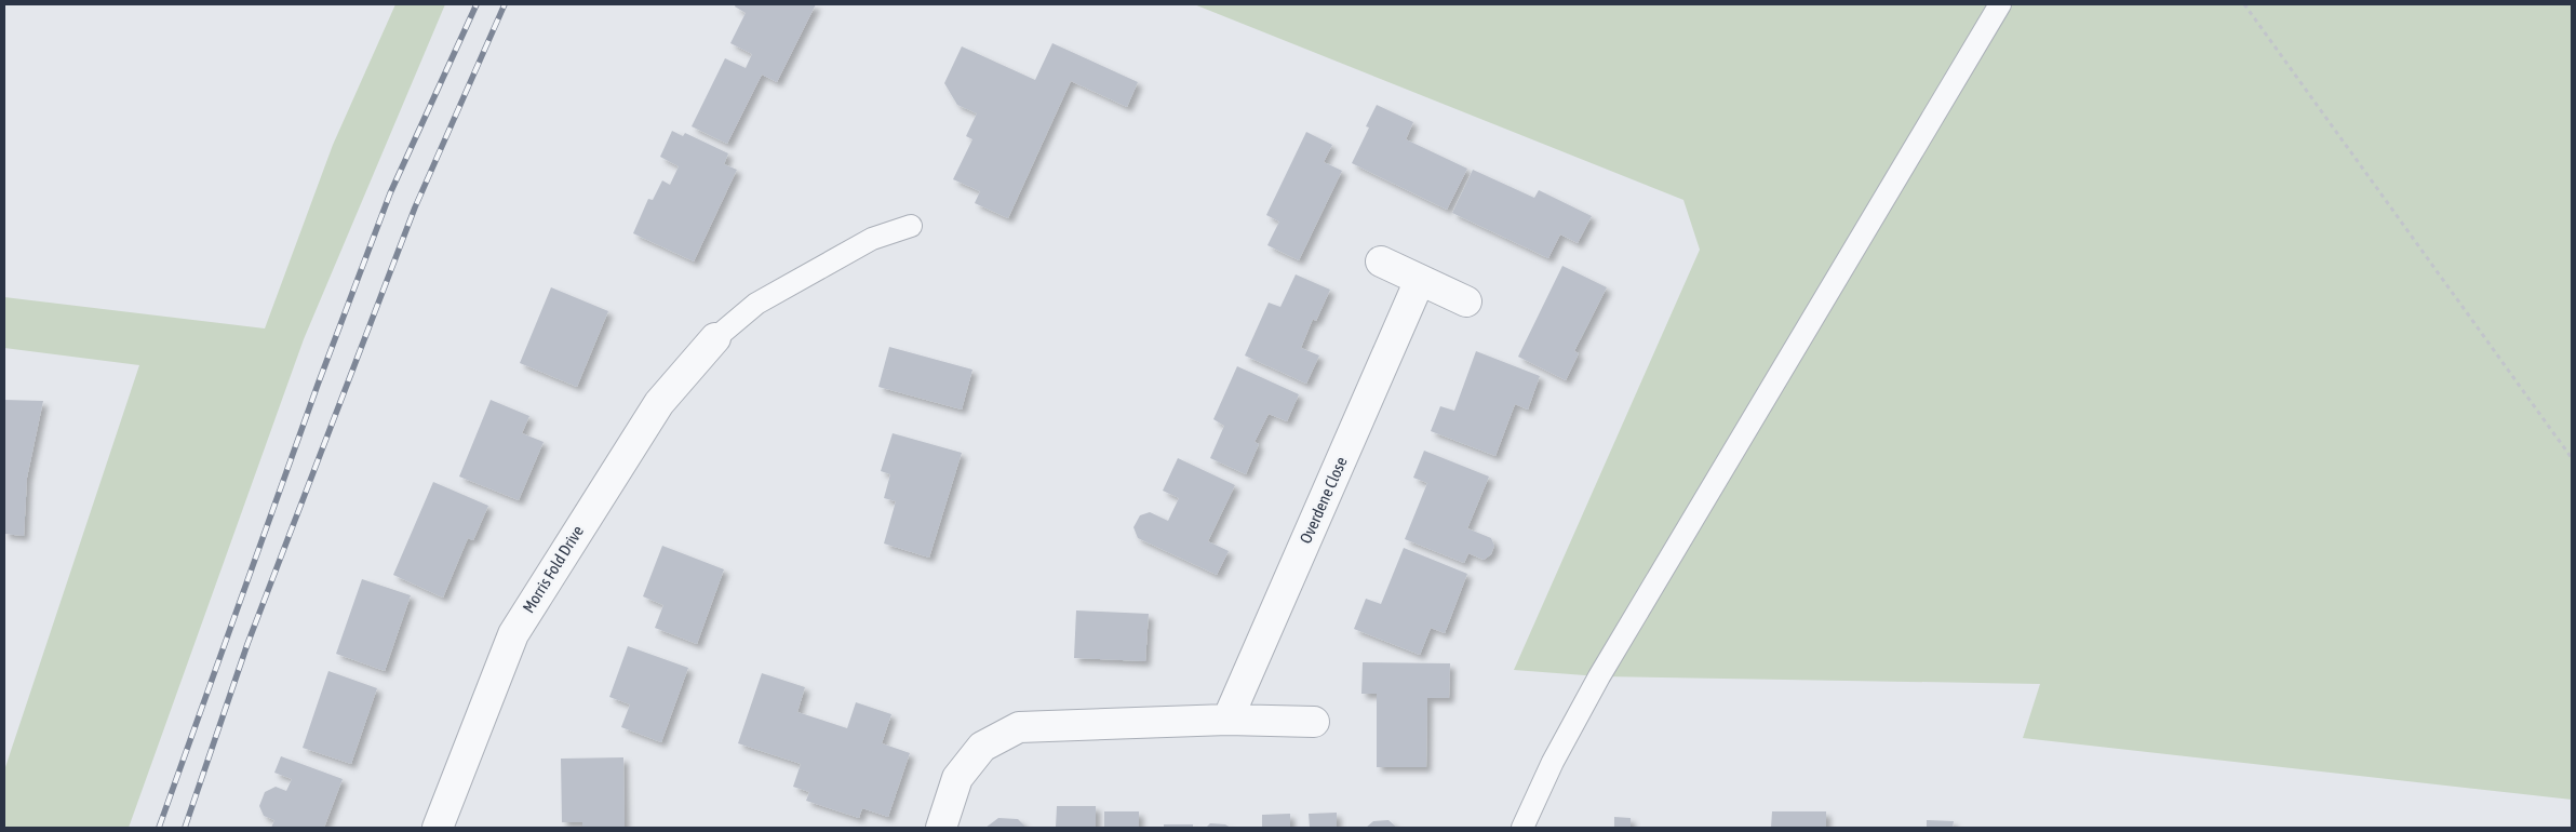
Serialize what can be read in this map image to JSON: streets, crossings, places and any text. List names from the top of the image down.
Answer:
{
  "streets": {
    "street": ["Overdene Close", "Morris Fold Drive"]
  }
}
